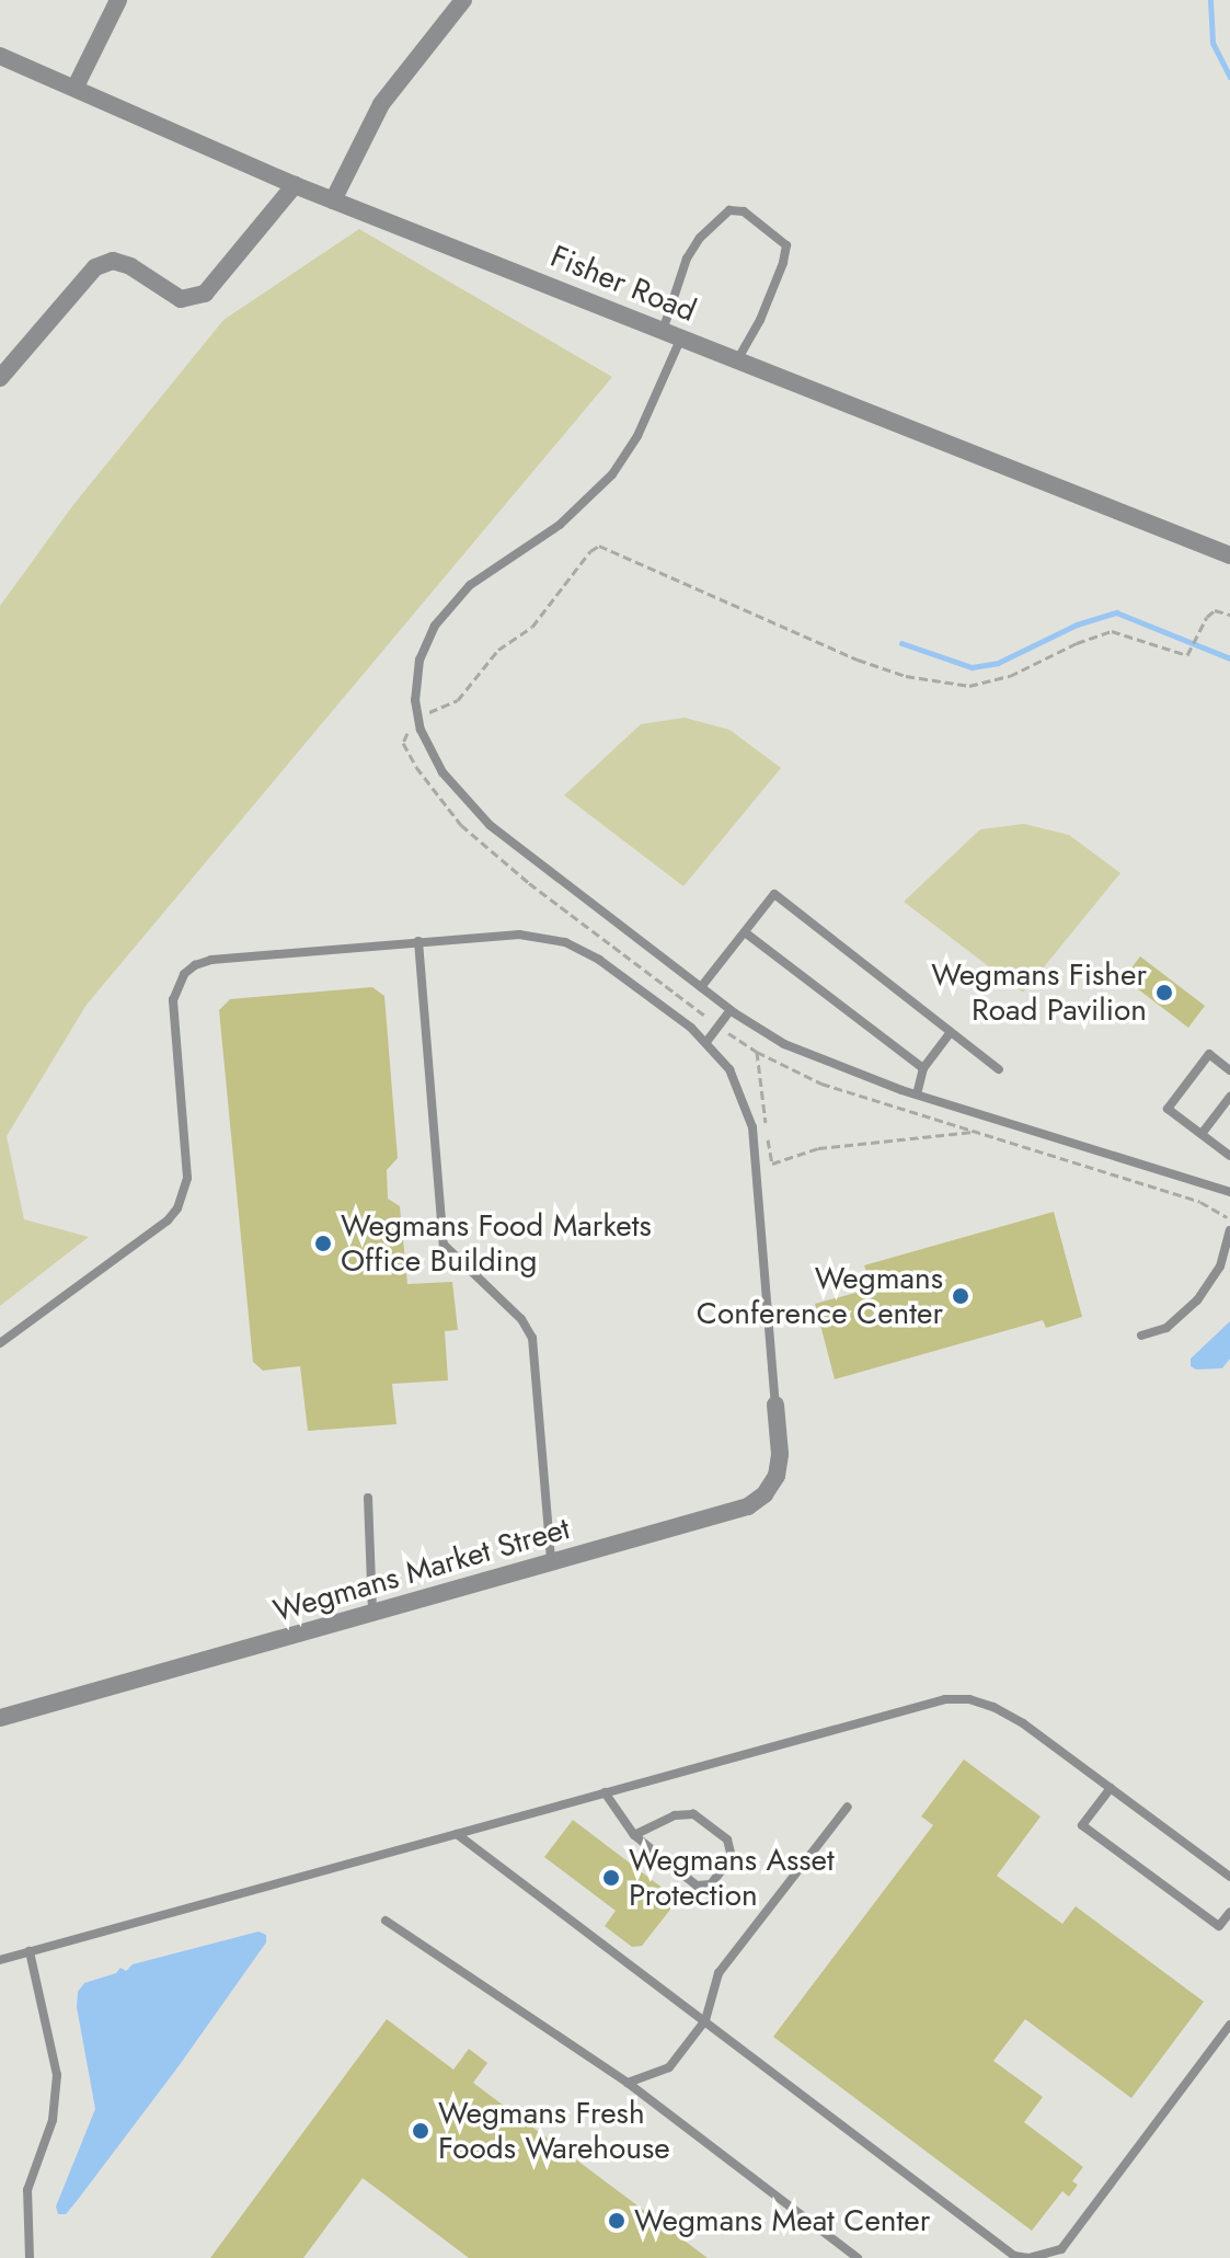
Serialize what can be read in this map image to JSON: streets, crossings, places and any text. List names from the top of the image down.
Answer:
{
  "streets": {
    "street": ["Fisher Road", "Wegmans Market Street"]
  },
  "places": [
    "Wegmans Fisher Road Pavilion",
    "Wegmans Food Markets Office Building",
    "Wegmans Conference Center",
    "Wegmans Asset Protection",
    "Wegmans Fresh Foods Warehouse",
    "Wegmans Meat Center"
  ]
}
